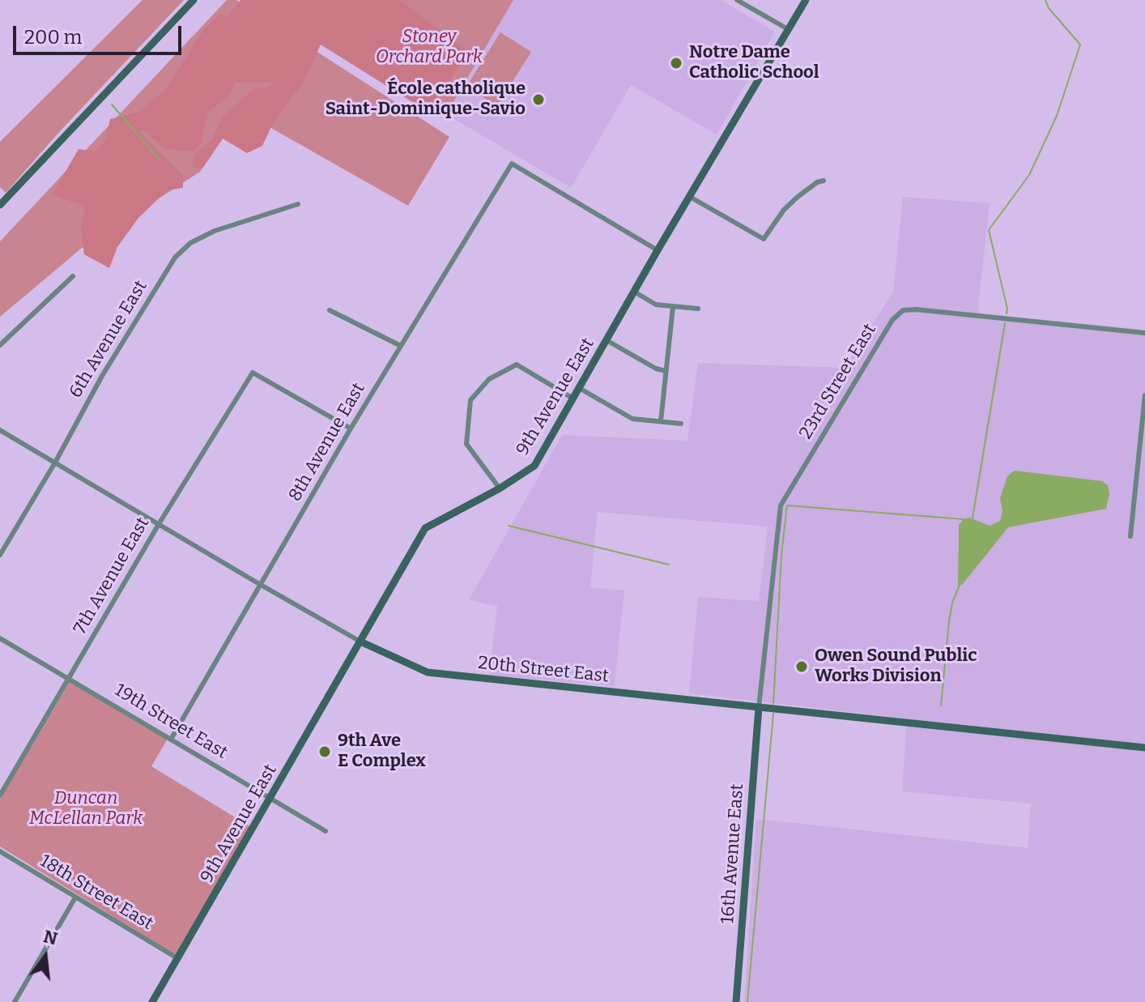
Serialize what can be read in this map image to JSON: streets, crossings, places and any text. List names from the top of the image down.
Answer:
{
  "streets": {
    "street": [
      "6th Avenue East",
      "23rd Street East",
      "9th Avenue East",
      "8th Avenue East",
      "7th Avenue East",
      "20th Street East",
      "19th Street East",
      "16th Avenue East",
      "18th Street East"
    ]
  },
  "crossings": [
    ["6th Avenue East", "20th Street East"],
    ["23rd Street East", "20th Street East"],
    ["23rd Street East", "16th Avenue East"],
    ["9th Avenue East", "8th Avenue East"],
    ["9th Avenue East", "20th Street East"],
    ["9th Avenue East", "19th Street East"],
    ["9th Avenue East", "18th Street East"],
    ["8th Avenue East", "7th Avenue East"],
    ["8th Avenue East", "20th Street East"],
    ["8th Avenue East", "19th Street East"],
    ["7th Avenue East", "20th Street East"],
    ["7th Avenue East", "19th Street East"],
    ["20th Street East", "16th Avenue East"]
  ],
  "parks": ["Stoney Orchard Park", "Duncan McLellan Park"],
  "places": [
    "Notre Dame Catholic School",
    "École catholique Saint-Dominique-Savio",
    "Owen Sound Public Works Division",
    "9th Ave E Complex"
  ],
  "scale_bar": "200 m",
  "north": "top"
}
